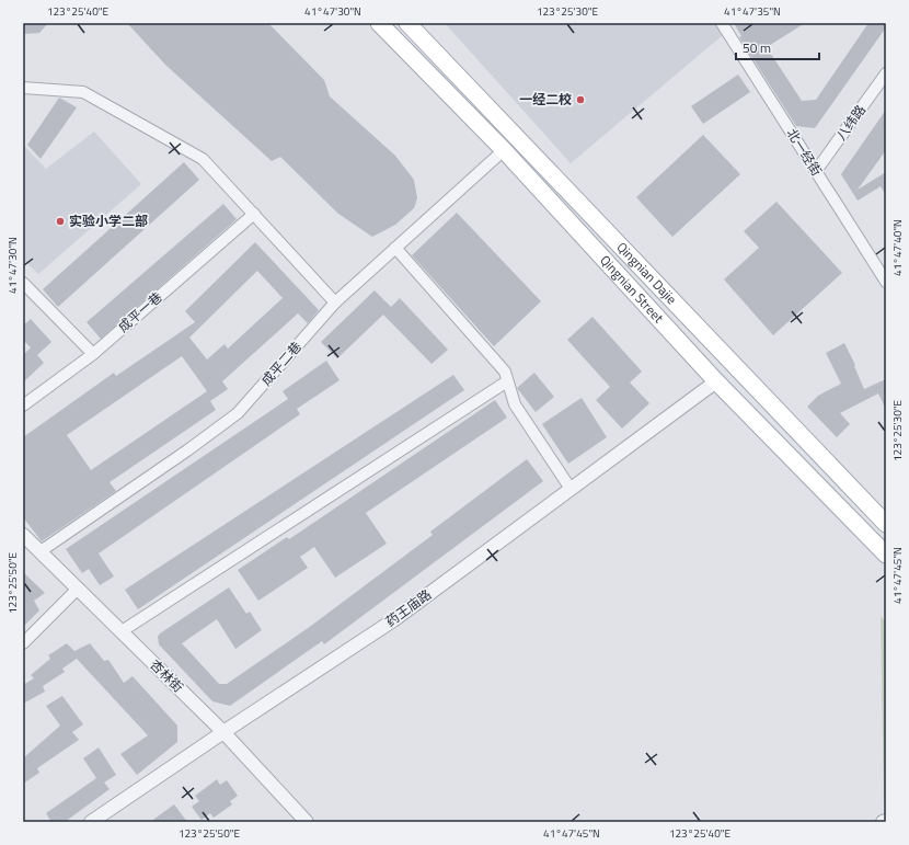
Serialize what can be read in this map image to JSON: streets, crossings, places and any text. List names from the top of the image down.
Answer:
{
  "streets": {
    "main road": ["Qingnian Dajie", "Qingnian Street"],
    "street": [
      "八纬路",
      "北一经街",
      "成平一巷",
      "成平二巷",
      "药王庙路",
      "杏林街"
    ]
  },
  "crossings": [
    ["八纬路", "北一经街"],
    ["Qingnian Street", "成平二巷"],
    ["Qingnian Street", "药王庙路"],
    ["成平二巷", "杏林街"],
    ["药王庙路", "杏林街"]
  ],
  "places": ["一经二校", "实验小学二部"],
  "scale_bar": "50 m",
  "coordinates": [
    "123°25'40\"E",
    "41°47'30\"N",
    "123°25'30\"E",
    "41°47'35\"N",
    "41°47'40\"N",
    "41°47'45\"N",
    "123°25'50\"E"
  ]
}
